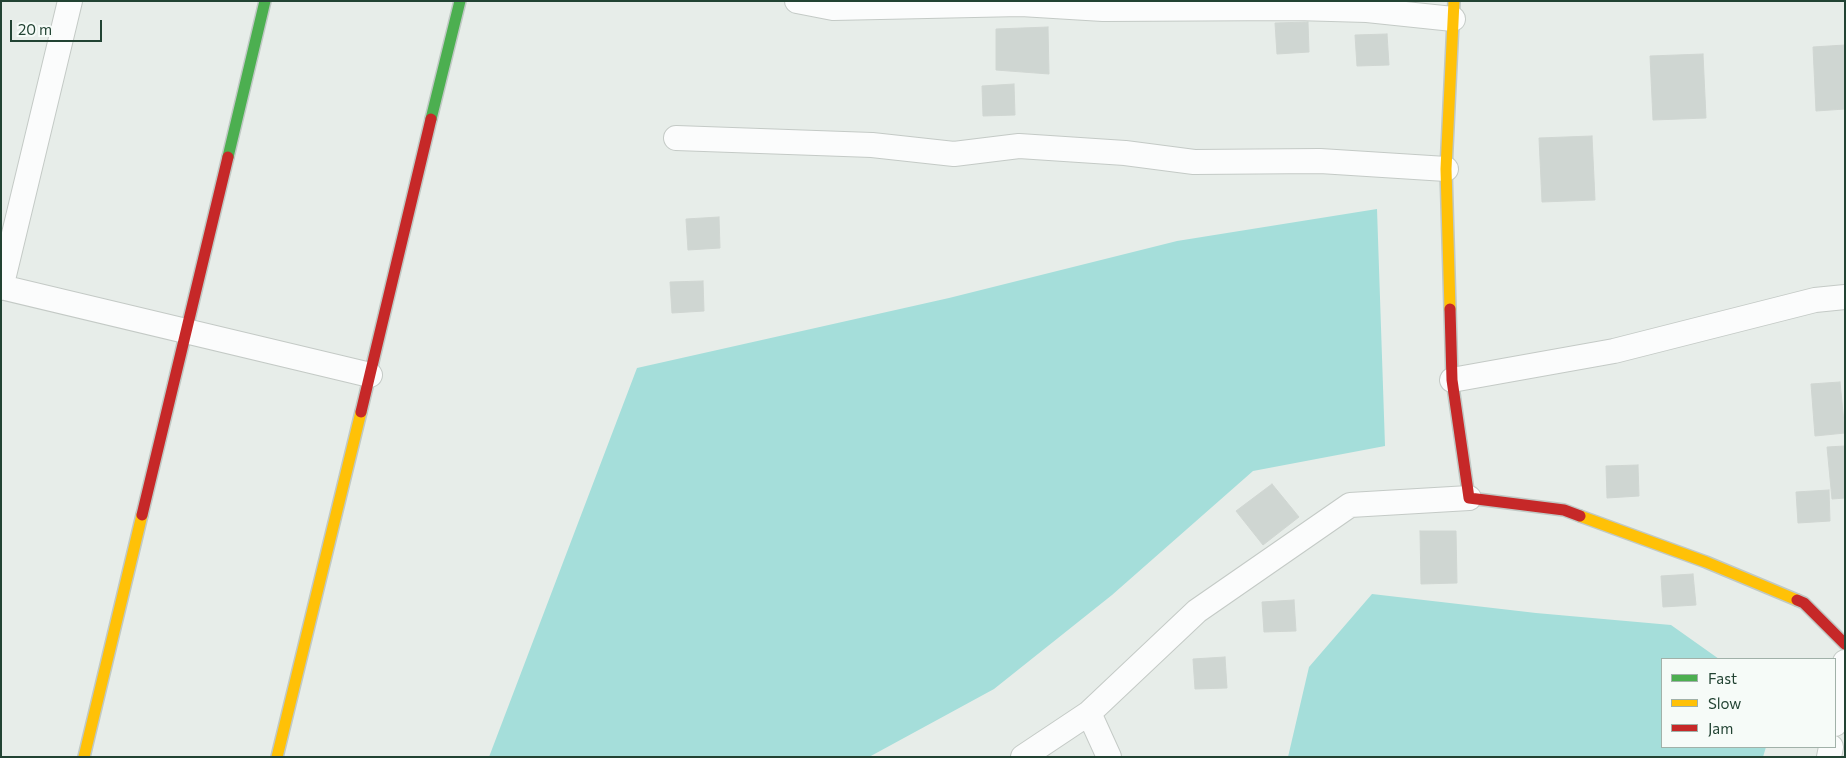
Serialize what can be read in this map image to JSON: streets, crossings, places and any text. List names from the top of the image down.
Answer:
{
  "legend": ["Fast", "Slow", "Jam"],
  "scale_bar": "20 m"
}
